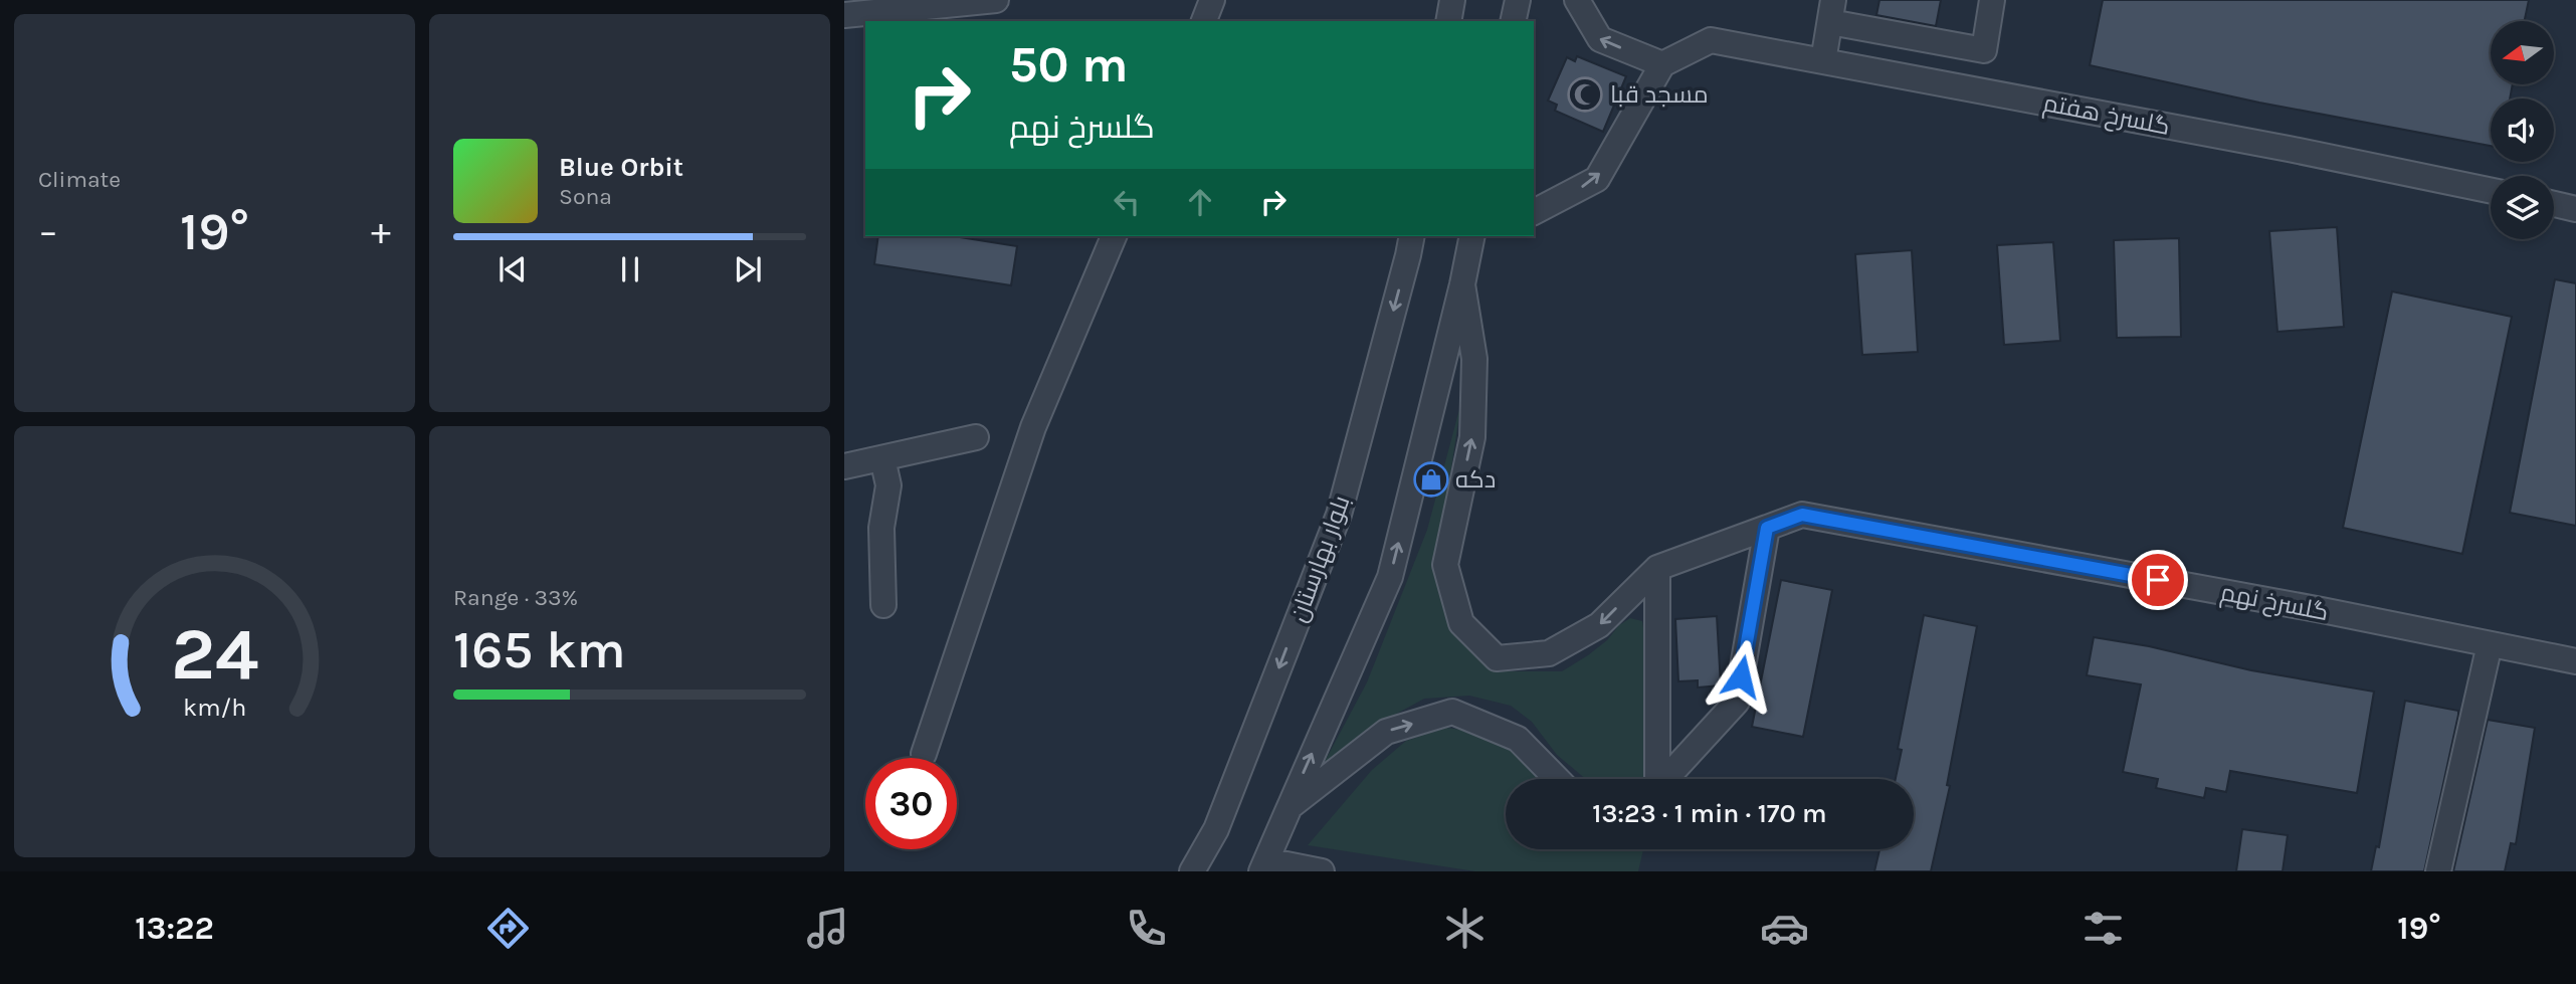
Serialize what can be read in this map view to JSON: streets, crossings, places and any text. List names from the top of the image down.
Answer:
{
  "streets": {
    "street": ["گلسرخ هفتم", "بلوار بهارستان", "گلسرخ نهم"]
  },
  "places": {
    "mosque": ["مسجد قبا"],
    "shop": ["دکه"]
  },
  "north": "left",
  "page": {
    "tile": [
      "Climate",
      ["Range · 33%", "165 km"]
    ],
    "turn": ["50 m", "گلسرخ نهم"],
    "song": ["Blue Orbit", "Sona"],
    "heat": ["−", "19°", "+"],
    "limit": "30",
    "trip": "13:23 · 1 min · 170 m",
    "tabs": ["13:22", "19°"],
    "gauge": ["24", "km/h"]
  }
}
